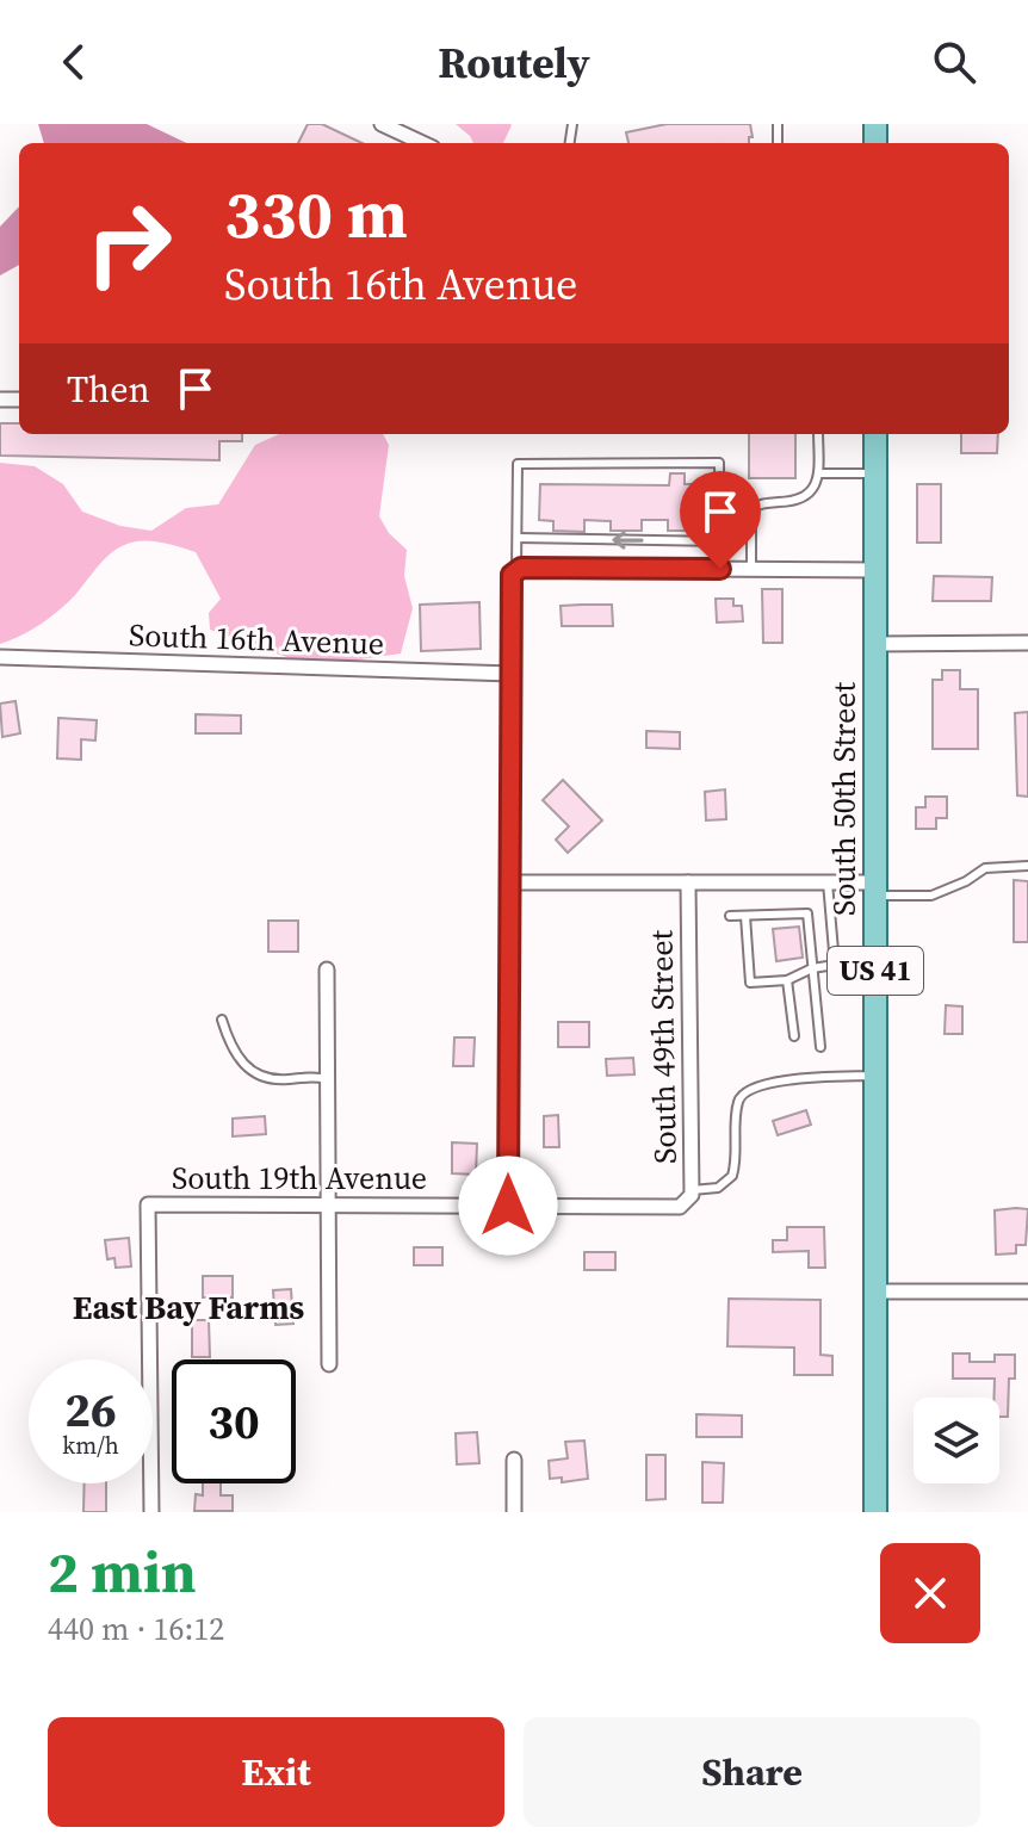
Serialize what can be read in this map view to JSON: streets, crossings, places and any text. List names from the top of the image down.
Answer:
{
  "streets": {
    "main road": ["South 50th Street", "US 41"],
    "street": ["South 16th Avenue", "South 49th Street", "South 19th Avenue"]
  },
  "crossings": [
    ["South 49th Street", "South 19th Avenue"]
  ],
  "districts": ["East Bay Farms"],
  "page": {
    "header": "Routely",
    "turn": ["330 m", "South 16th Avenue"],
    "then": "Then",
    "speed": "26 km/h",
    "limit": "30",
    "heading": ["2 min", "440 m · 16:12"],
    "buttons": ["Exit", "Share"]
  }
}
